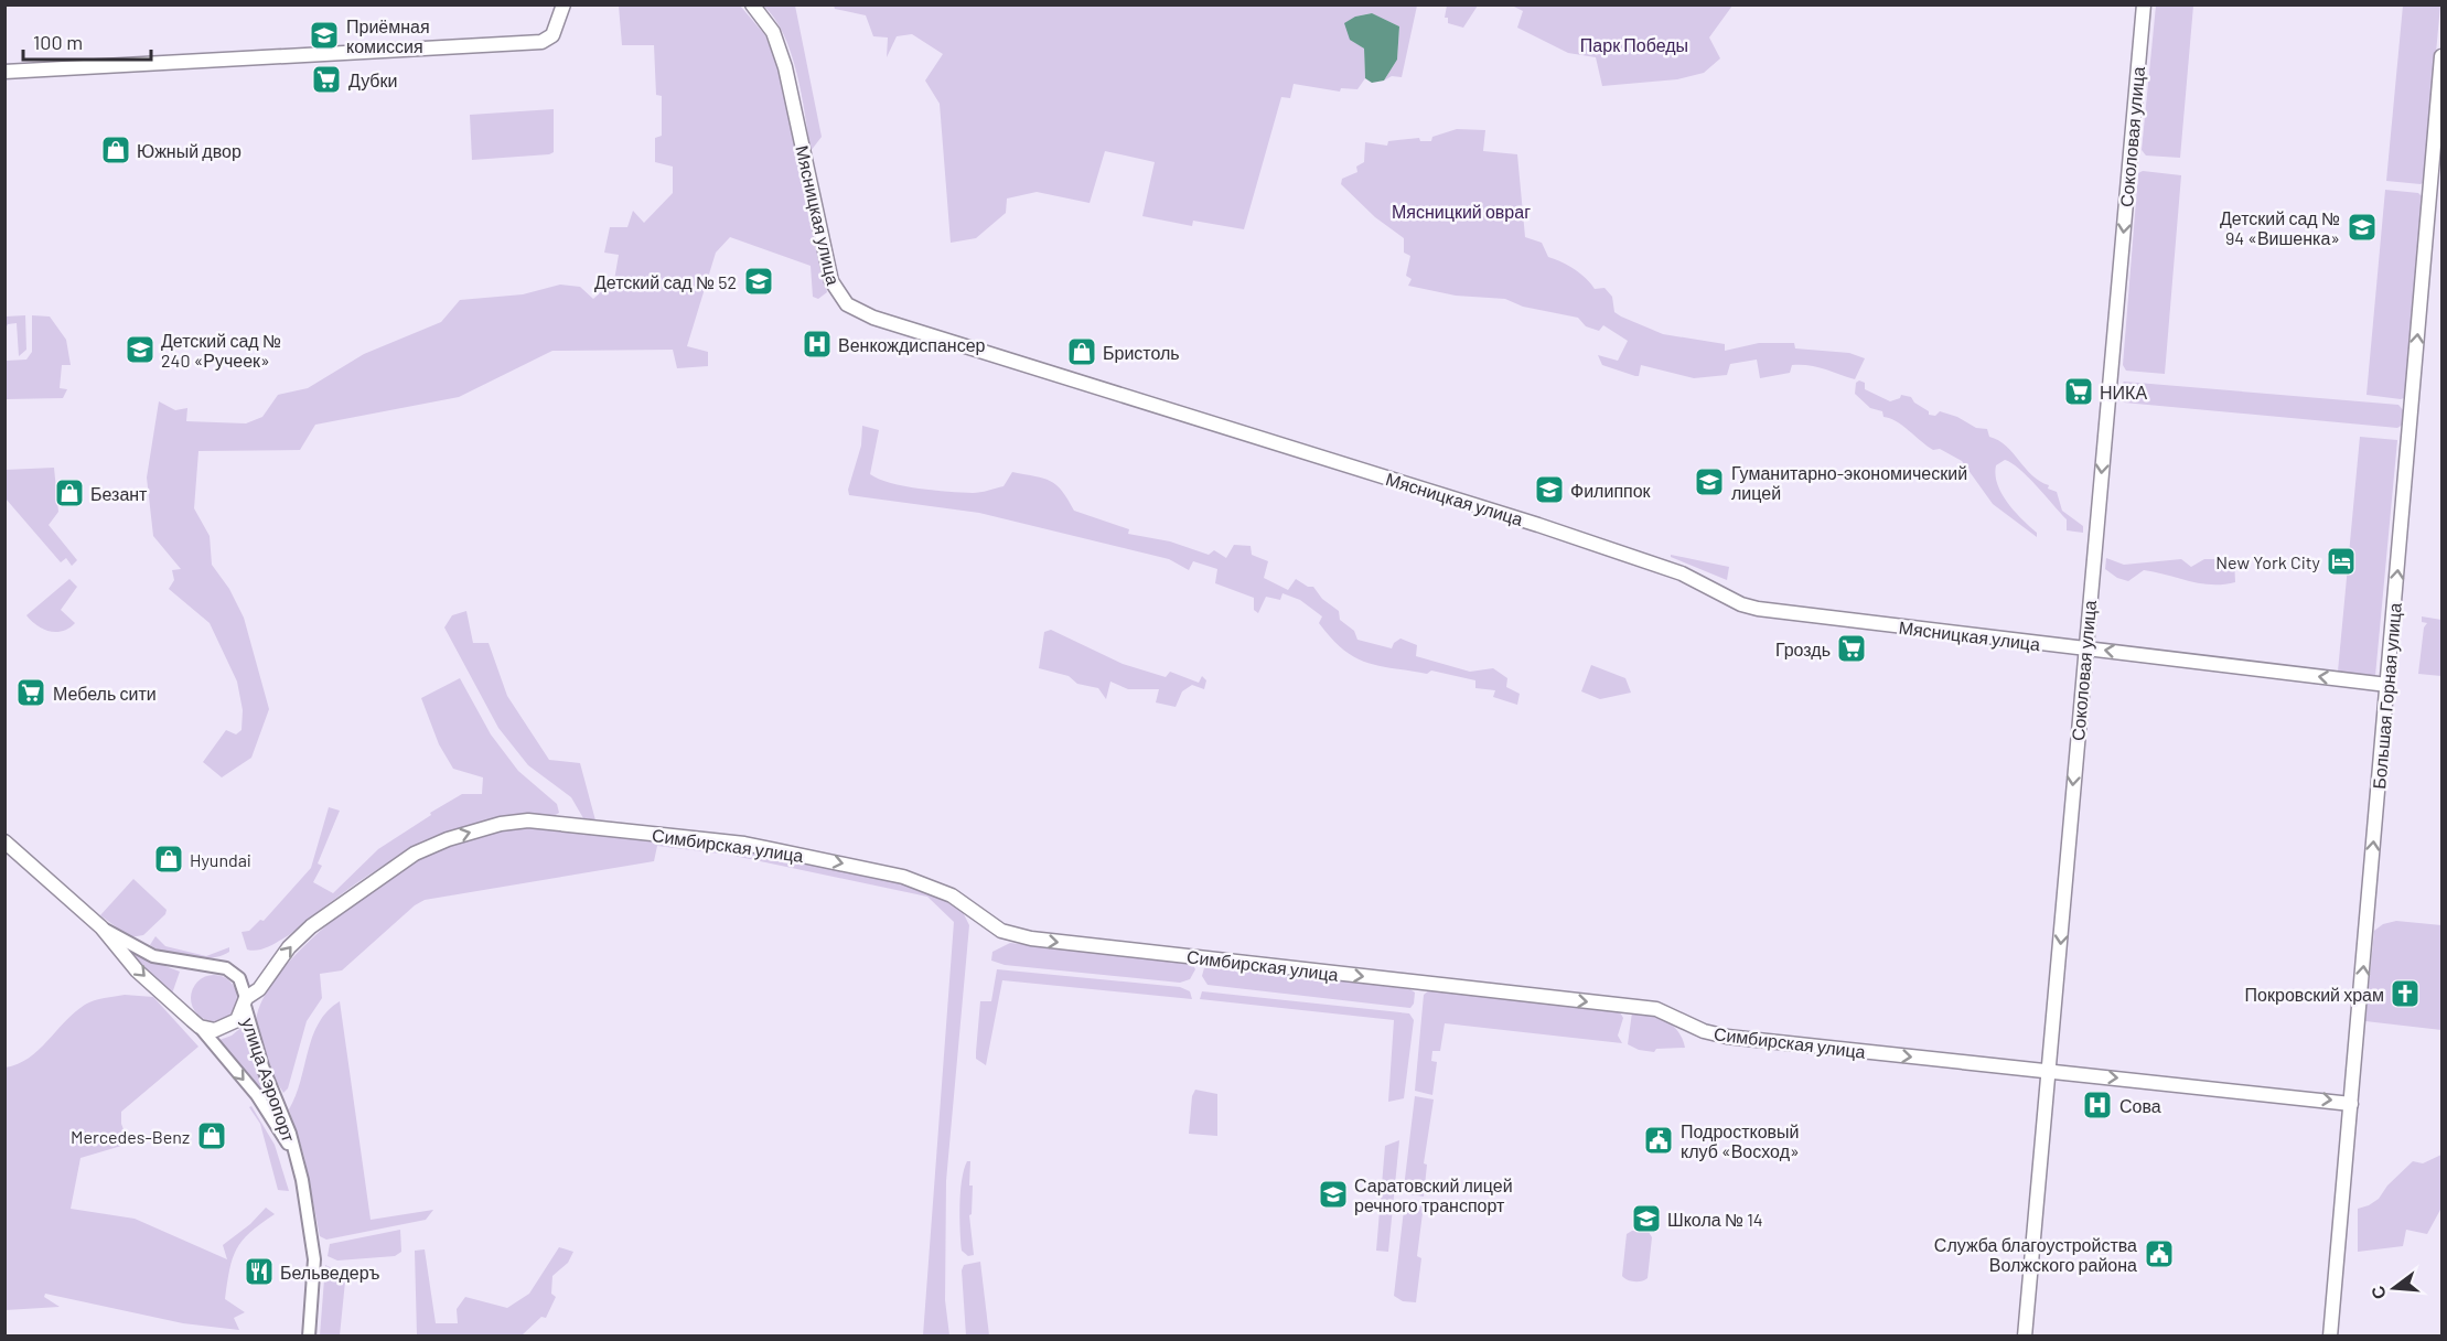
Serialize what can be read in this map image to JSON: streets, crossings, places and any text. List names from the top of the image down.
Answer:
{
  "streets": {
    "main road": [
      "Соколовая улица",
      "Мясницкая улица",
      "Большая Горная улица",
      "Симбирская улица",
      "улица Аэропорт"
    ]
  },
  "crossings": [
    ["Соколовая улица", "Мясницкая улица"],
    ["Соколовая улица", "Симбирская улица"],
    ["Мясницкая улица", "Большая Горная улица"],
    ["Большая Горная улица", "Симбирская улица"],
    ["Симбирская улица", "улица Аэропорт"]
  ],
  "one_way": ["Соколовая улица", "Большая Горная улица", "Симбирская улица"],
  "parks": ["Парк Победы", "Мясницкий овраг"],
  "places": {
    "school or university": [
      "Приёмная комиссия",
      "Детский сад № 94 «Вишенка»",
      "Детский сад № 52",
      "Детский сад № 240 «Ручеек»",
      "Гуманитарно-экономический лицей",
      "Филиппок",
      "Саратовский лицей речного транспорт",
      "Школа № 14"
    ],
    "supermarket": [
      "Дубки",
      "НИКА",
      "Гроздь",
      "Мебель сити"
    ],
    "shop": [
      "Южный двор",
      "Бристоль",
      "Безант",
      "Hyundai",
      "Mercedes-Benz"
    ],
    "hospital": ["Венкождиспансер", "Сова"],
    "hotel": ["New York City"],
    "church": ["Покровский храм"],
    "public building": ["Подростковый клуб «Восход»", "Служба благоустройства Волжского района"],
    "restaurant": ["Бельведеръ"]
  },
  "scale_bar": "100 m",
  "north": "left"
}
